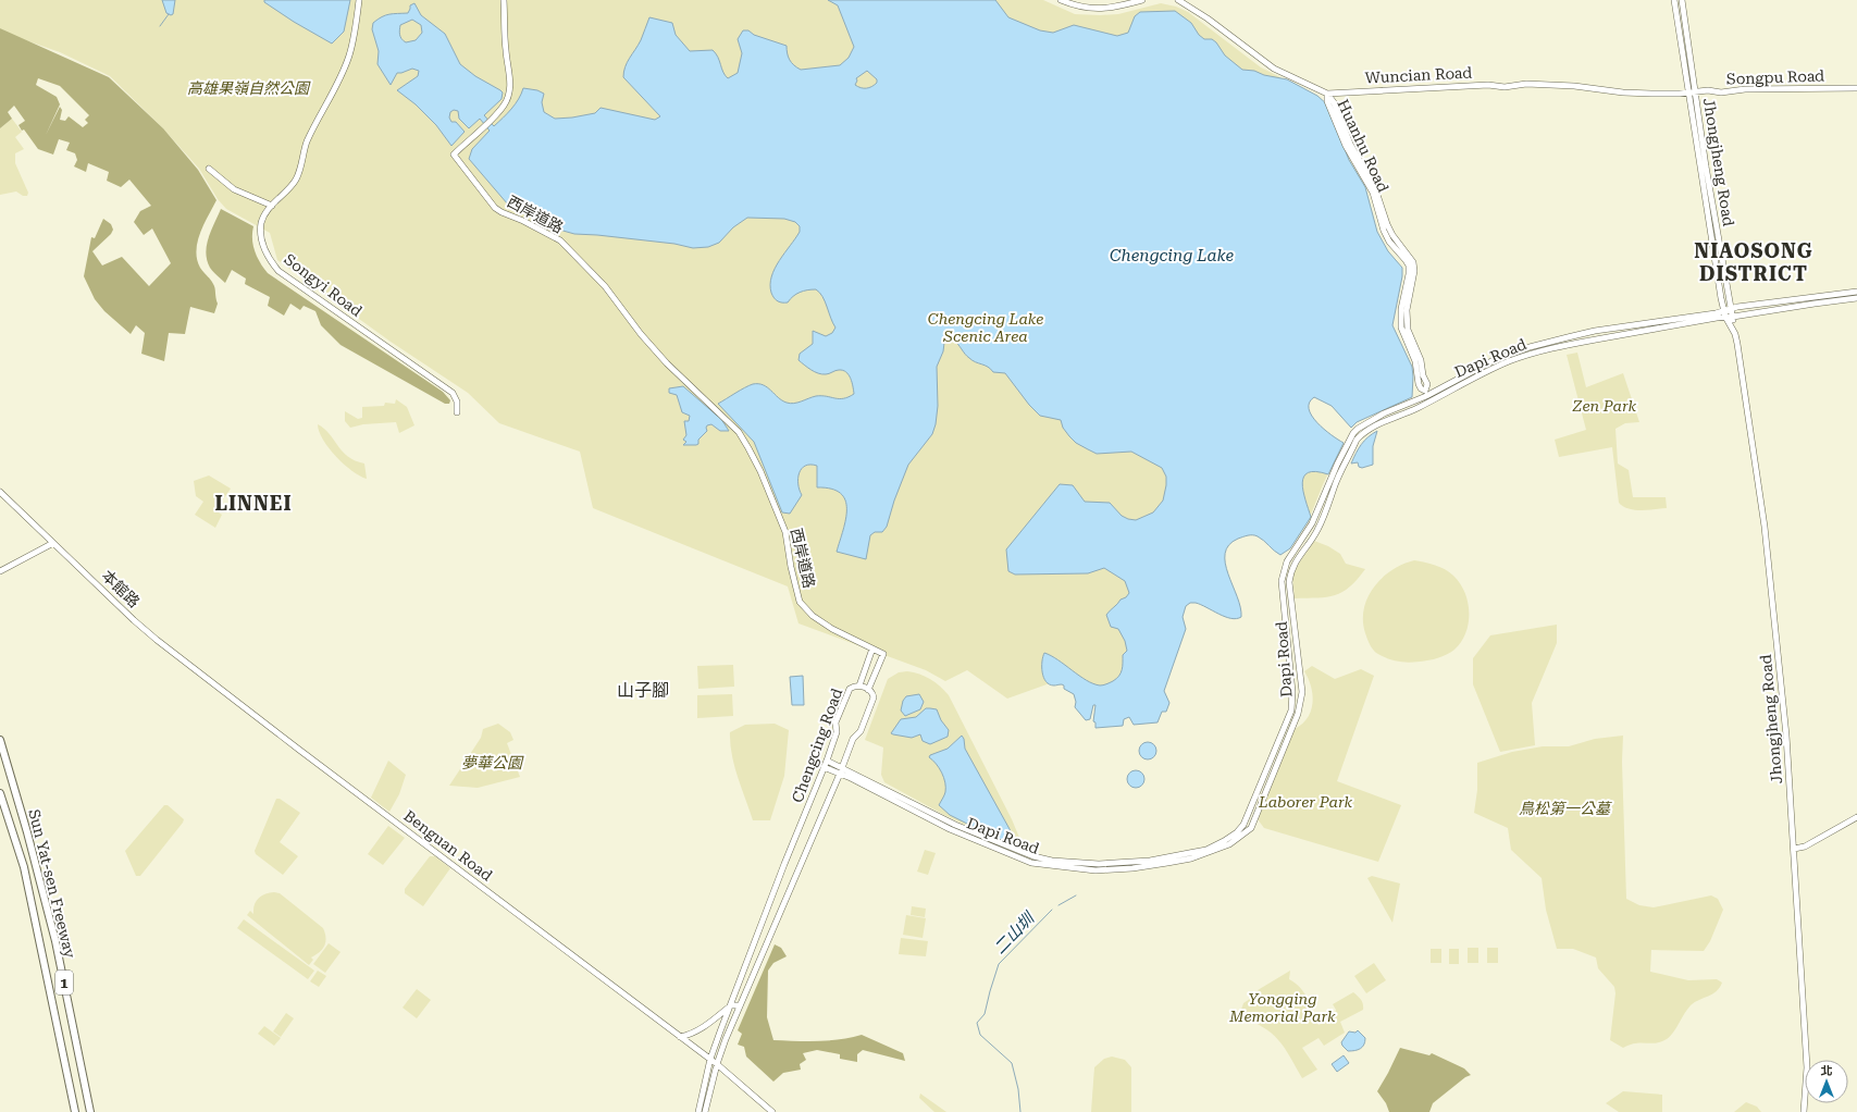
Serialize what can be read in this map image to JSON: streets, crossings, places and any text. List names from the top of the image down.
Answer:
{
  "streets": {
    "highway": ["Sun Yat-sen Freeway", "1"],
    "main road": [
      "Wuncian Road",
      "Songpu Road",
      "Huanhu Road",
      "Jhongjheng Road",
      "西岸道路",
      "Songyi Road",
      "Dapi Road",
      "本館路",
      "Chengcing Road"
    ]
  },
  "crossings": [
    ["Wuncian Road", "Songpu Road"],
    ["Wuncian Road", "Huanhu Road"],
    ["Wuncian Road", "Jhongjheng Road"],
    ["Songpu Road", "Jhongjheng Road"],
    ["Jhongjheng Road", "Dapi Road"],
    ["西岸道路", "Chengcing Road"],
    ["Dapi Road", "Chengcing Road"]
  ],
  "districts": ["NIAOSONG DISTRICT", "LINNEI", "山子腳"],
  "water": ["Chengcing Lake", "二山圳"],
  "parks": [
    "高雄果嶺自然公園",
    "Chengcing Lake Scenic Area",
    "Zen Park",
    "夢華公園",
    "Laborer Park",
    "鳥松第一公墓",
    "Yongqing Memorial Park"
  ],
  "north": "top"
}
